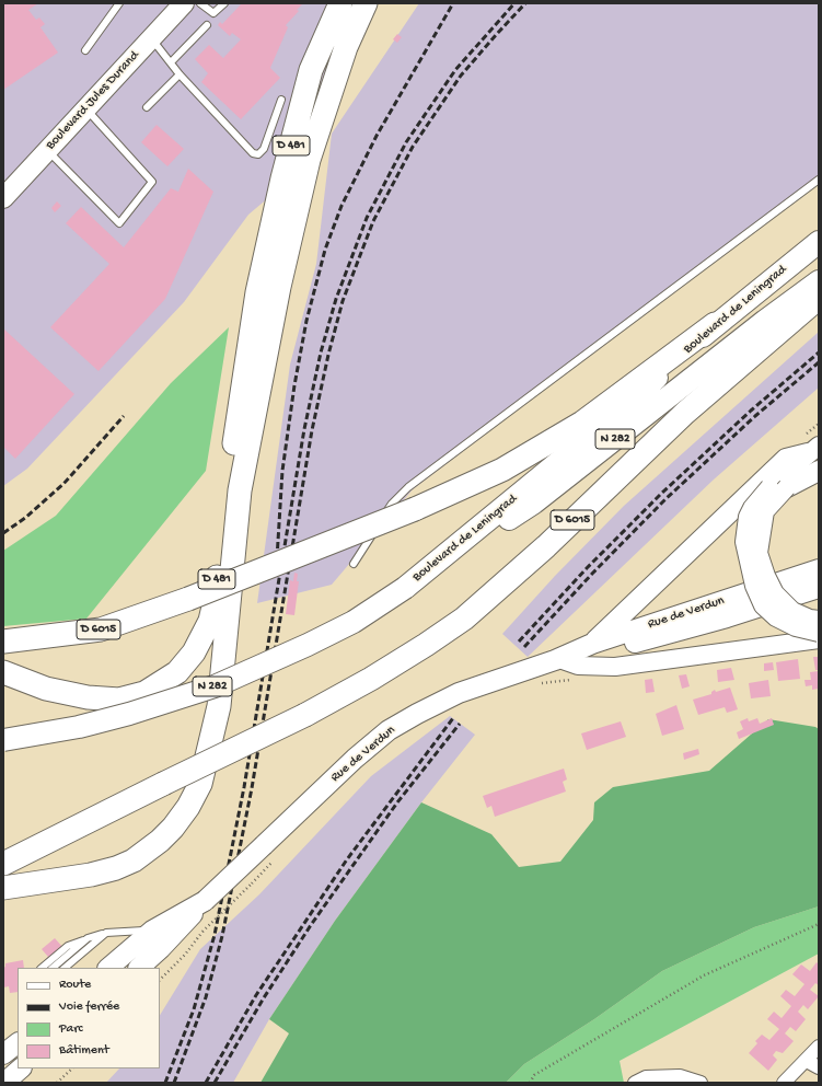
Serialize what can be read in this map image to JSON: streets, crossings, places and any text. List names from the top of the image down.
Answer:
{
  "streets": {
    "highway": ["D 481", "D 6015"],
    "main road": [
      "Boulevard Jules Durand",
      "Boulevard de Leningrad",
      "N 282",
      "Rue de Verdun"
    ]
  },
  "crossings": [
    ["Boulevard de Leningrad", "N 282"],
    ["Boulevard de Leningrad", "D 6015"]
  ],
  "legend": [
    "Route",
    "Voie ferrée",
    "Parc",
    "Bâtiment"
  ]
}
